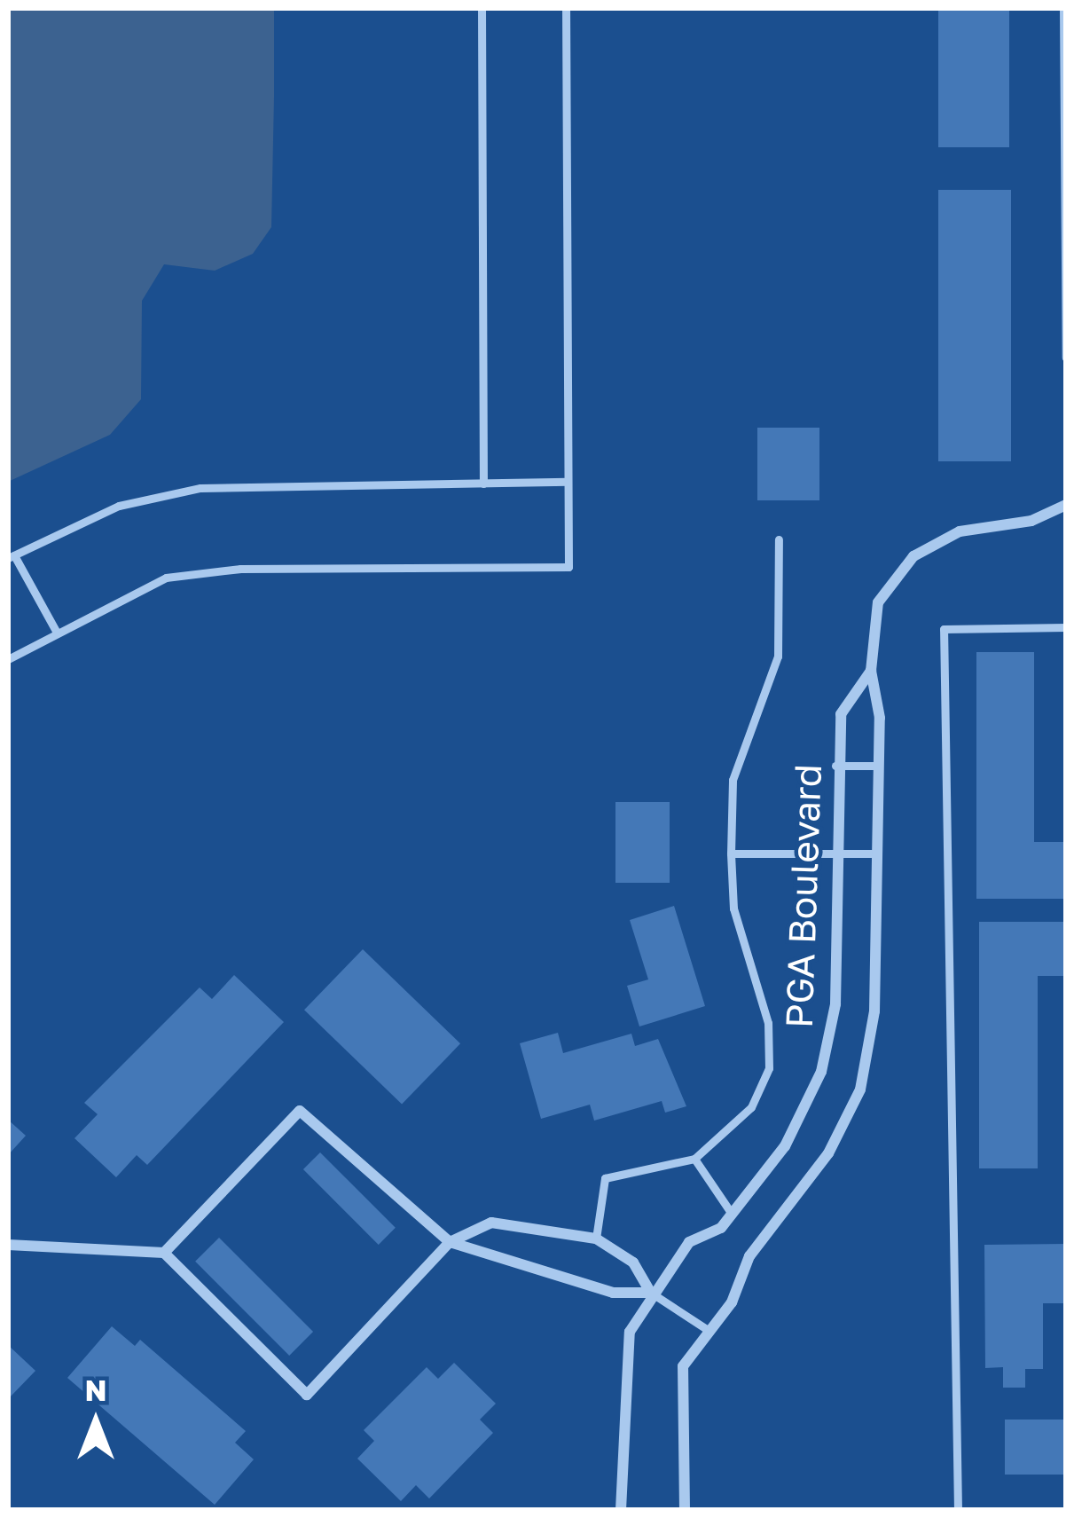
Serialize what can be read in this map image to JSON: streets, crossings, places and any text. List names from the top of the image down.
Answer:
{
  "streets": {
    "street": ["PGA Boulevard"]
  },
  "north": "top"
}
